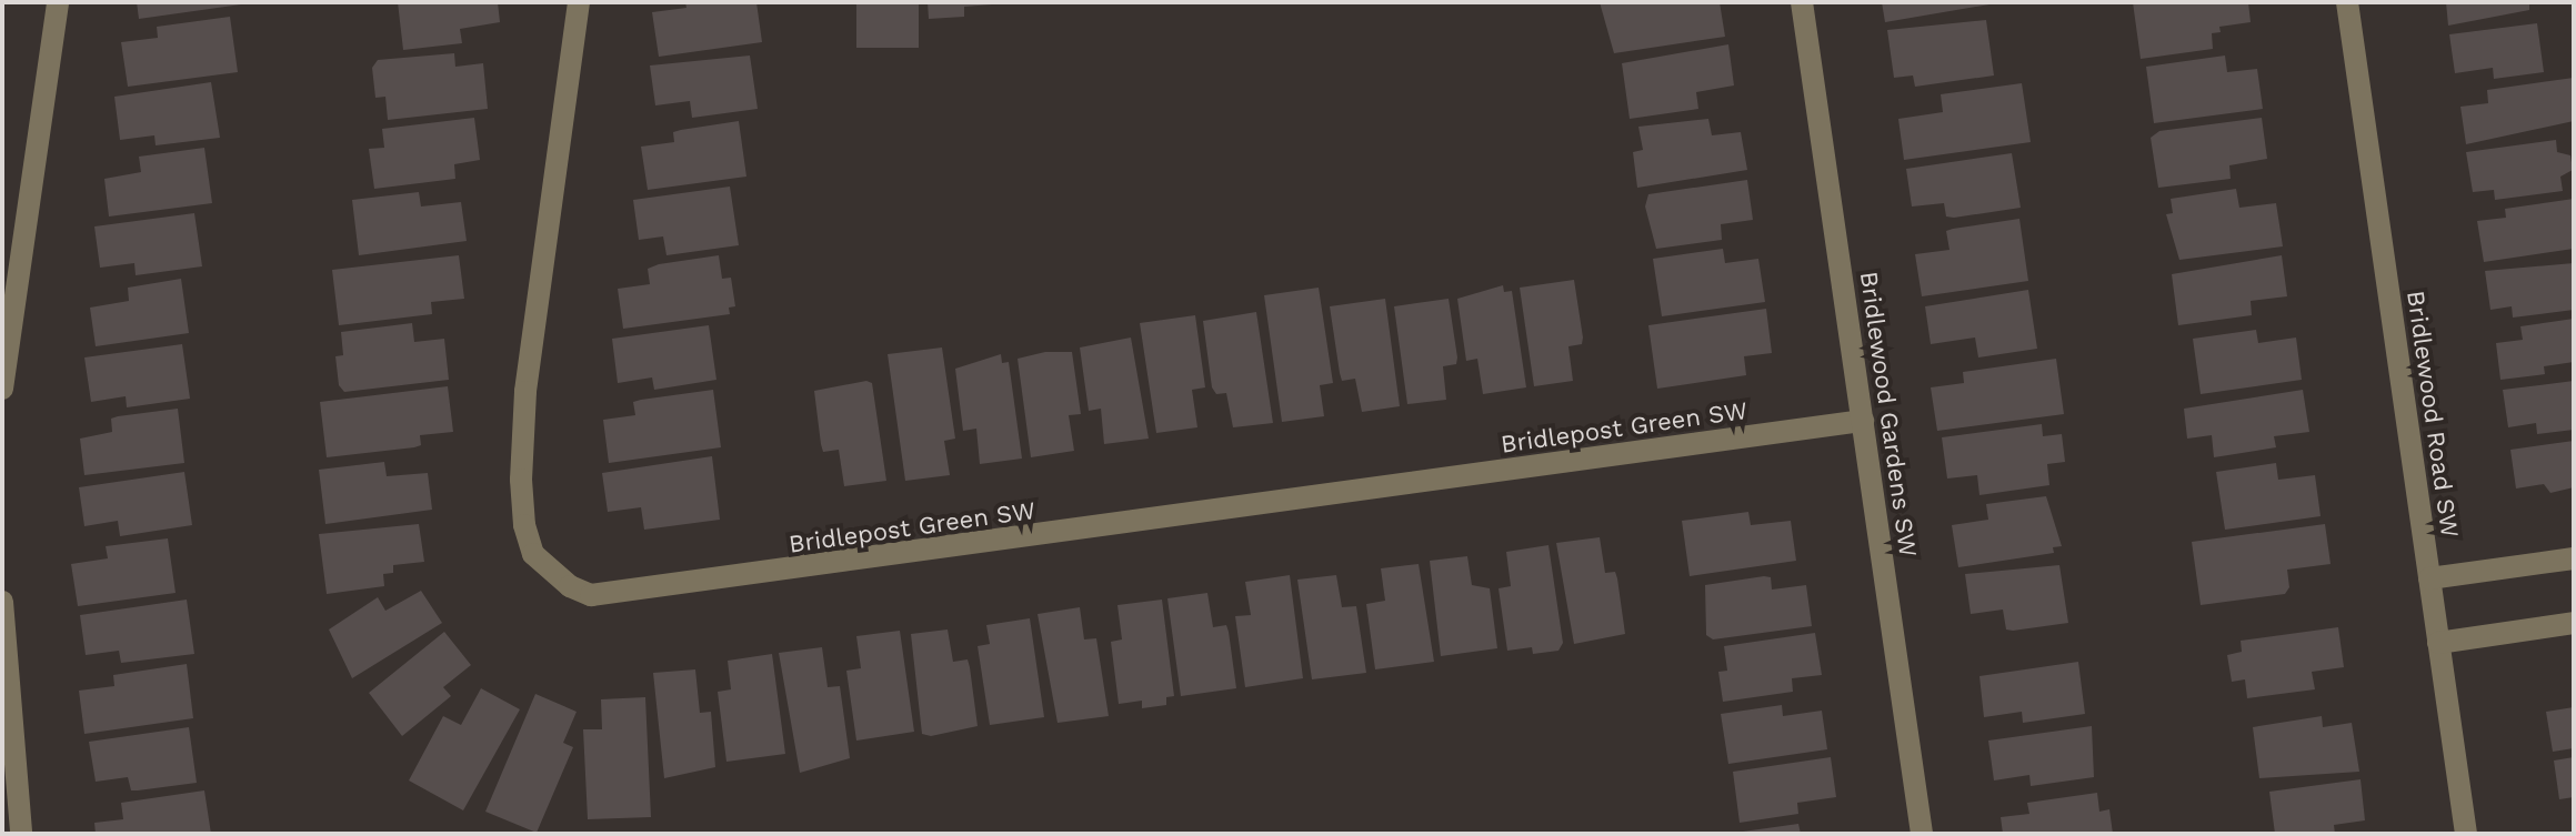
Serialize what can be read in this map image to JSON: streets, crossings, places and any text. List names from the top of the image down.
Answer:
{
  "streets": {
    "street": ["Bridlewood Gardens SW", "Bridlewood Road SW", "Bridlepost Green SW"]
  },
  "crossings": [
    ["Bridlewood Gardens SW", "Bridlepost Green SW"]
  ]
}
